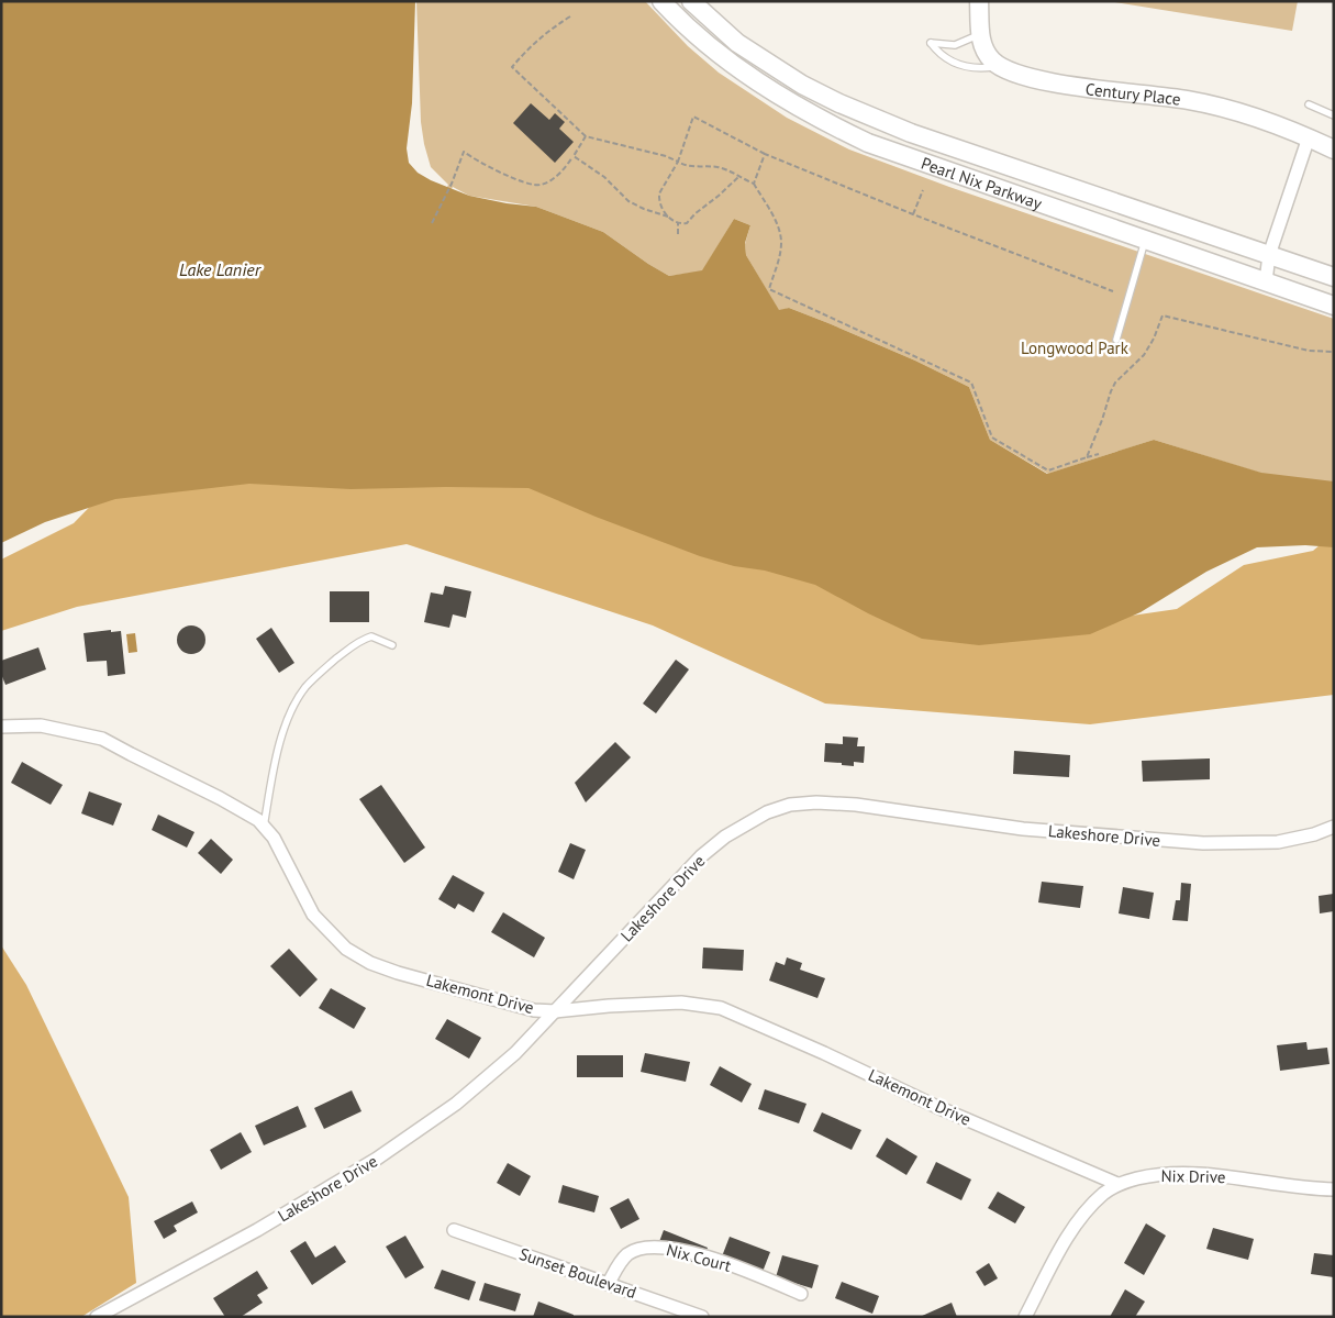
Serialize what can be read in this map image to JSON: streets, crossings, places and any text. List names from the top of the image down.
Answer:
{
  "streets": {
    "street": [
      "Century Place",
      "Pearl Nix Parkway",
      "Lakeshore Drive",
      "Lakemont Drive",
      "Nix Drive",
      "Nix Court",
      "Sunset Boulevard"
    ]
  },
  "crossings": [
    ["Lakeshore Drive", "Lakemont Drive"],
    ["Lakemont Drive", "Nix Drive"],
    ["Nix Court", "Sunset Boulevard"]
  ],
  "water": ["Lake Lanier"],
  "parks": ["Longwood Park"]
}
